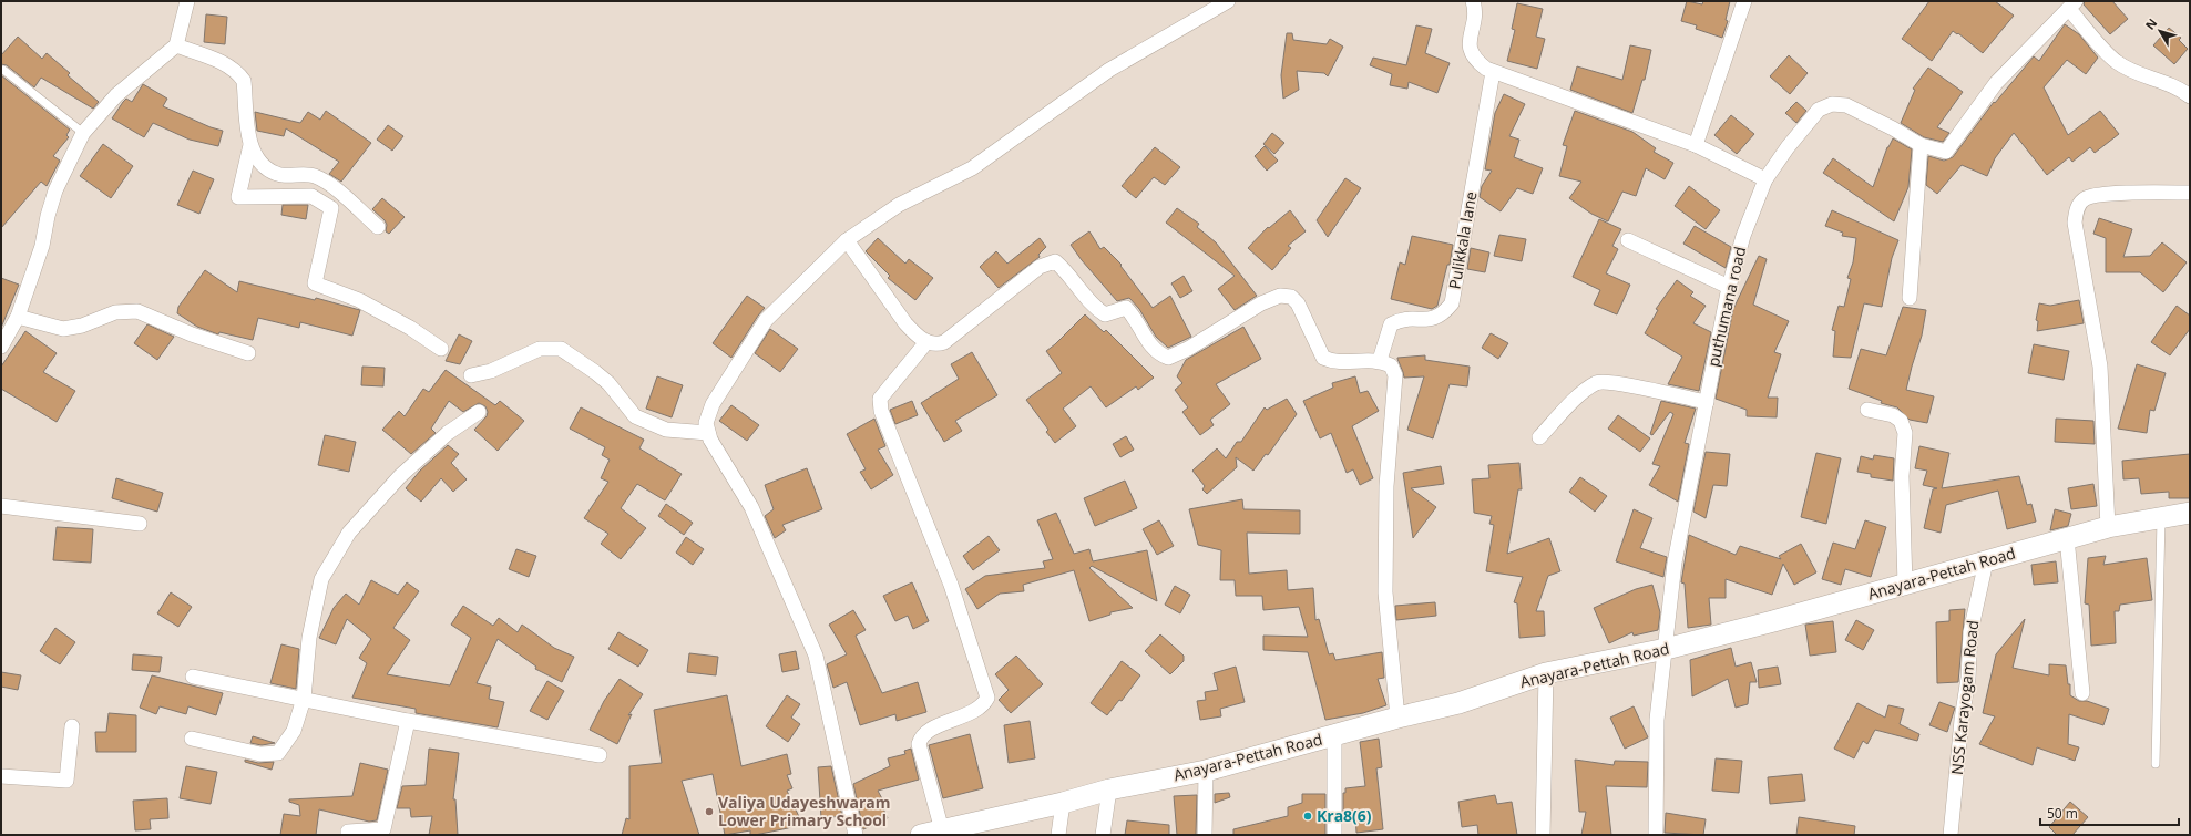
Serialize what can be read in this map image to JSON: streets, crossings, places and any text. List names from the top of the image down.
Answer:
{
  "streets": {
    "main road": ["Anayara-Pettah Road"],
    "street": ["Pulikkala lane", "puthumana road", "NSS Karayogam Road"]
  },
  "crossings": [
    ["puthumana road", "Anayara-Pettah Road"],
    ["Anayara-Pettah Road", "NSS Karayogam Road"]
  ],
  "places": ["Valiya Udayeshwaram Lower Primary School", "Kra8(6)"],
  "scale_bar": "50 m",
  "north": "top left"
}
